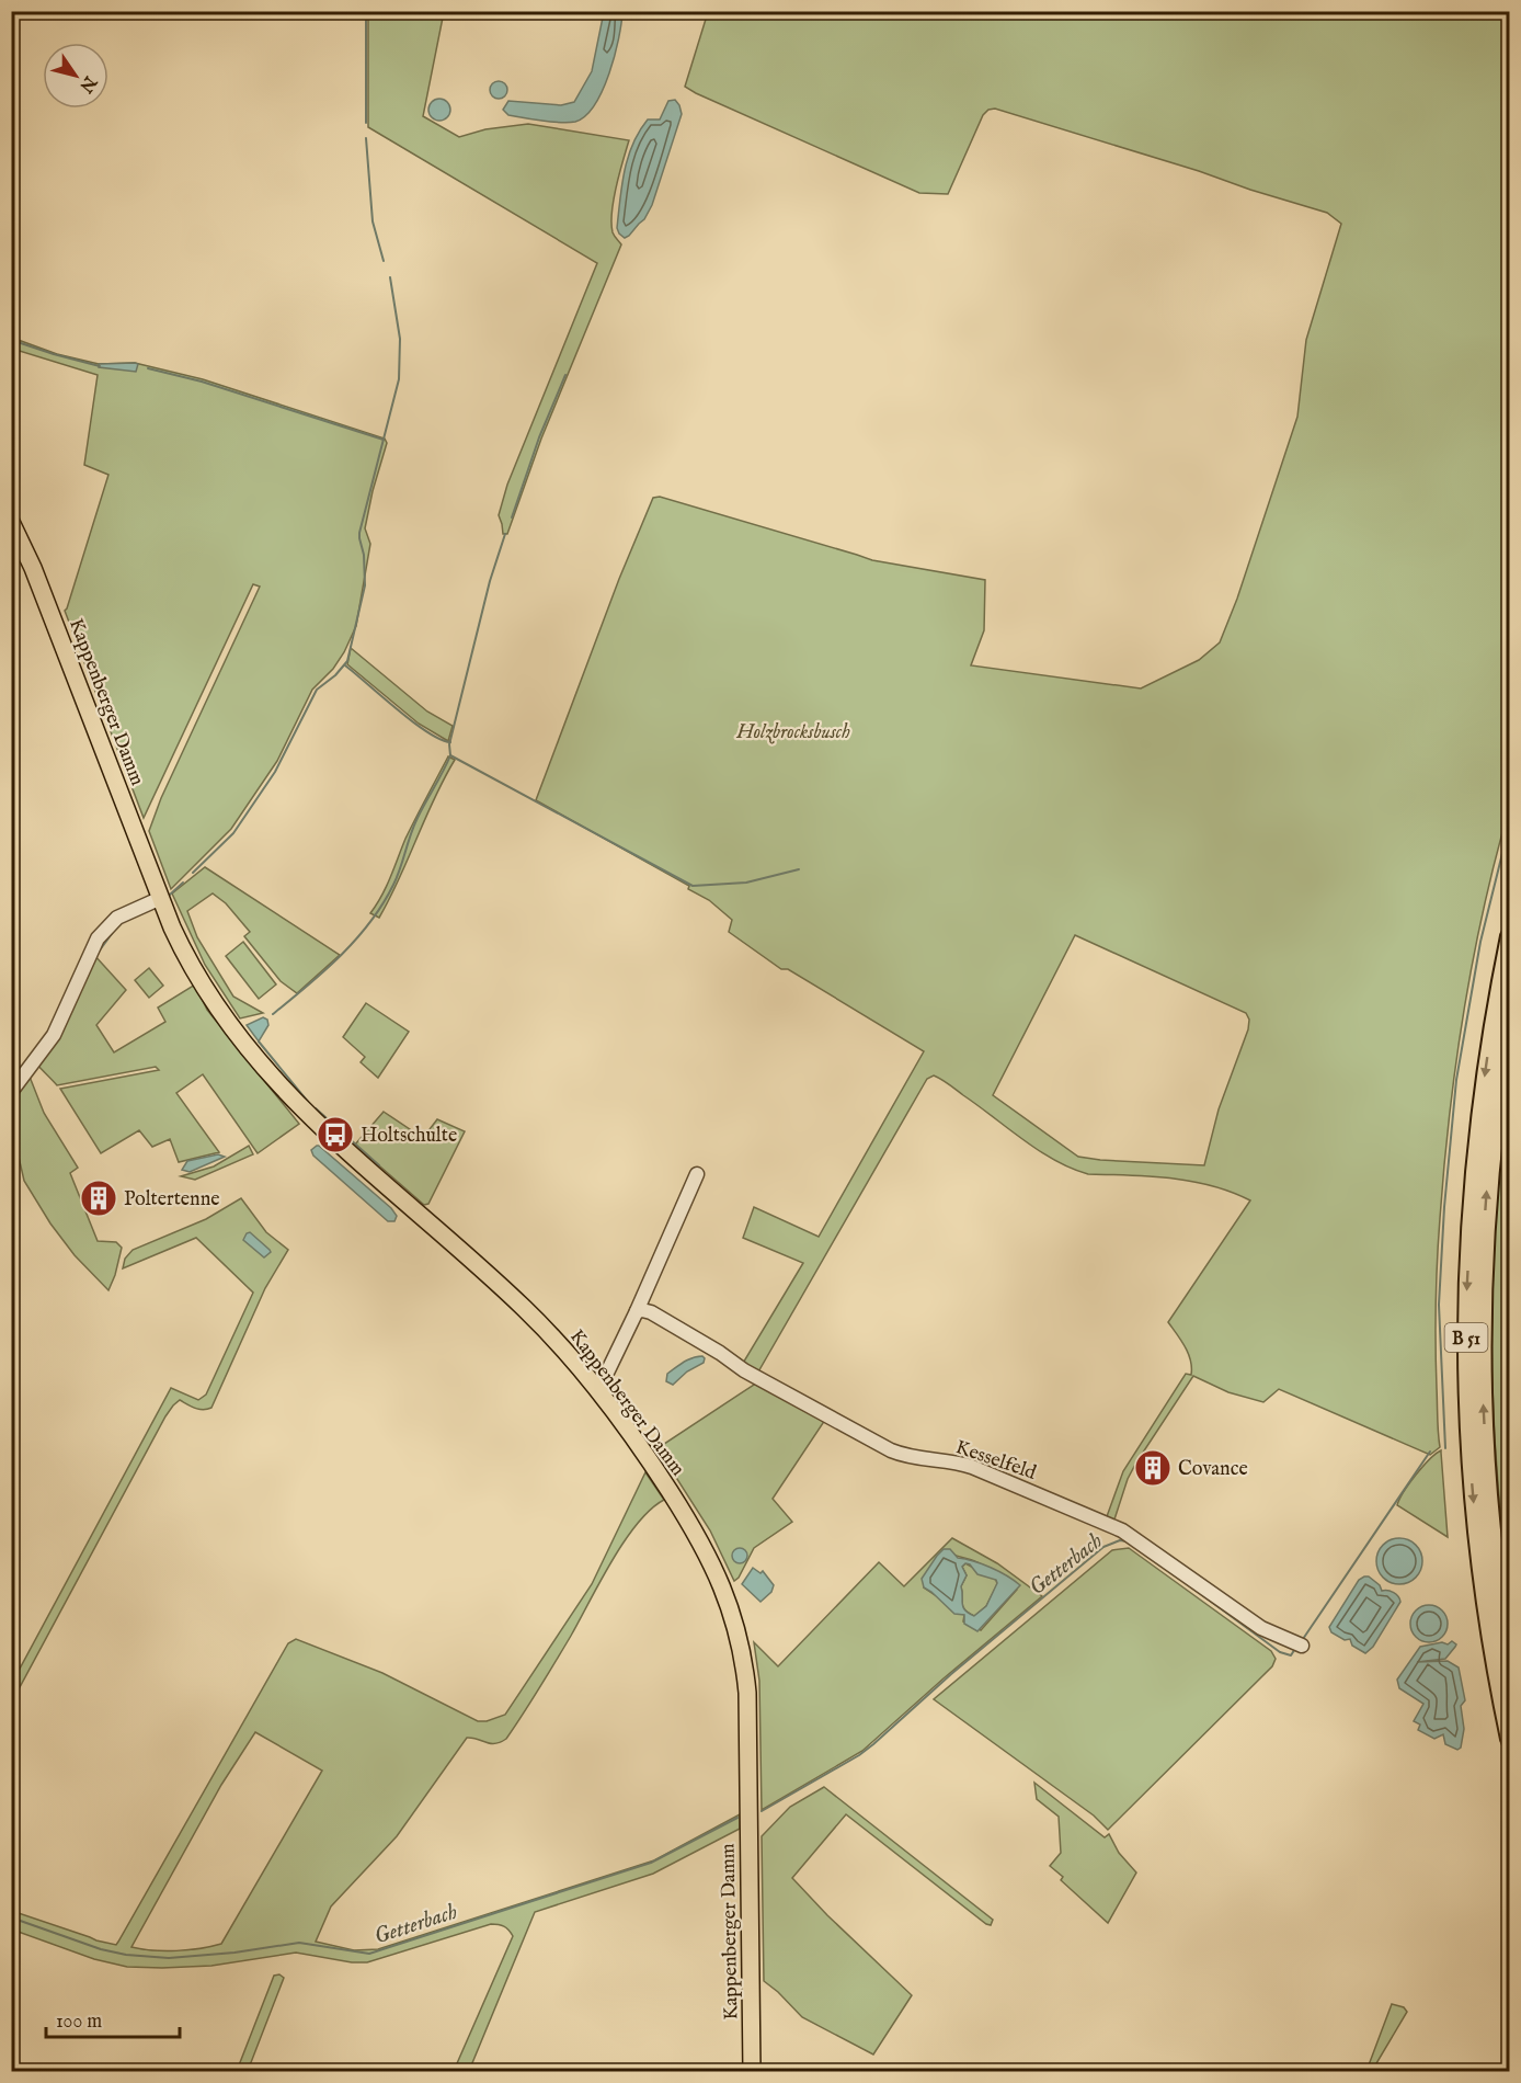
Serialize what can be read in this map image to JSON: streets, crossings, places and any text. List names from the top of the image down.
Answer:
{
  "streets": {
    "highway": ["B 51"],
    "main road": ["Kappenberger Damm"],
    "street": ["Kesselfeld"]
  },
  "water": ["Getterbach"],
  "parks": ["Holzbrocksbusch"],
  "places": {
    "bus stop": ["Holtschulte"],
    "building": ["Poltertenne", "Covance"]
  },
  "scale_bar": "100 m",
  "north": "bottom right"
}
